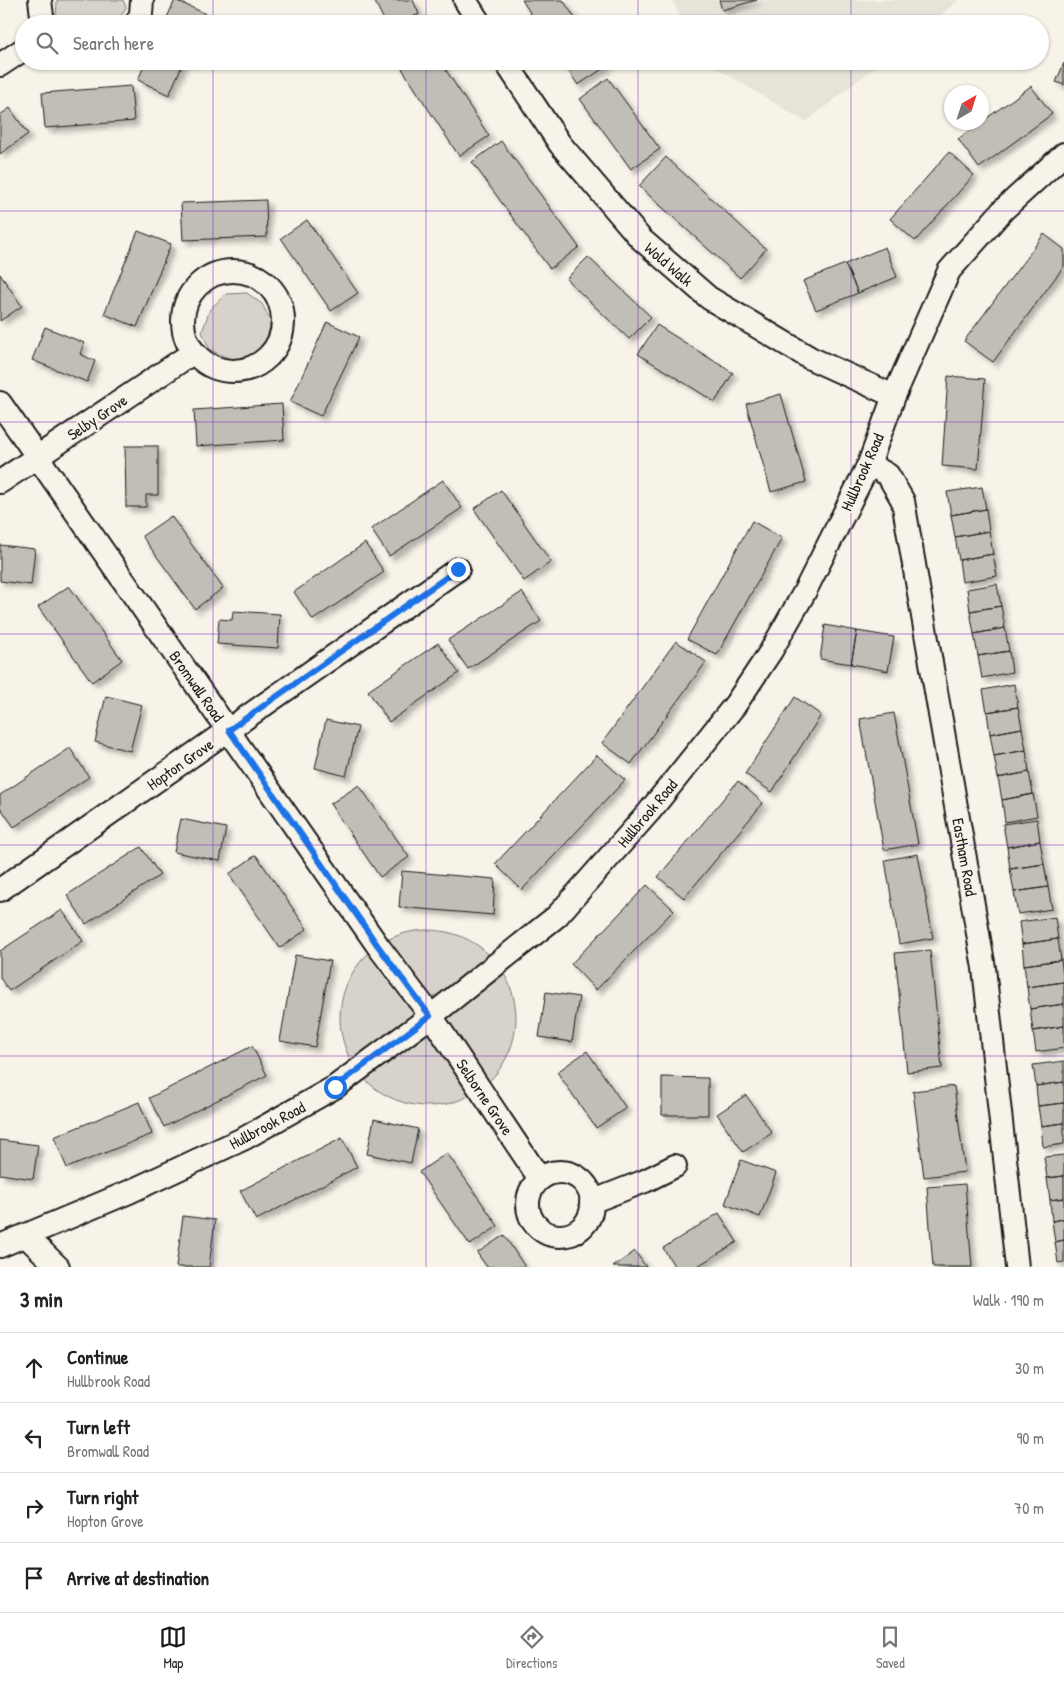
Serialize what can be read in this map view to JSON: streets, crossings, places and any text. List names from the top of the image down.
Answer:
{
  "streets": {
    "street": [
      "Wold Walk",
      "Selby Grove",
      "Hullbrook Road",
      "Bromwall Road",
      "Hopton Grove",
      "Eastham Road",
      "Selborne Grove"
    ]
  },
  "crossings": [
    ["Wold Walk", "Hullbrook Road"],
    ["Selby Grove", "Bromwall Road"],
    ["Hullbrook Road", "Bromwall Road"],
    ["Hullbrook Road", "Eastham Road"],
    ["Hullbrook Road", "Selborne Grove"],
    ["Bromwall Road", "Hopton Grove"],
    ["Bromwall Road", "Selborne Grove"]
  ],
  "north": "top right",
  "page": {
    "search": "Search here",
    "heading": ["3 min", "Walk · 190 m"],
    "list": [
      ["Continue", "Hullbrook Road", "30 m"],
      ["Turn left", "Bromwall Road", "90 m"],
      ["Turn right", "Hopton Grove", "70 m"],
      "Arrive at destination"
    ],
    "nav": ["Map", "Directions", "Saved"]
  }
}
